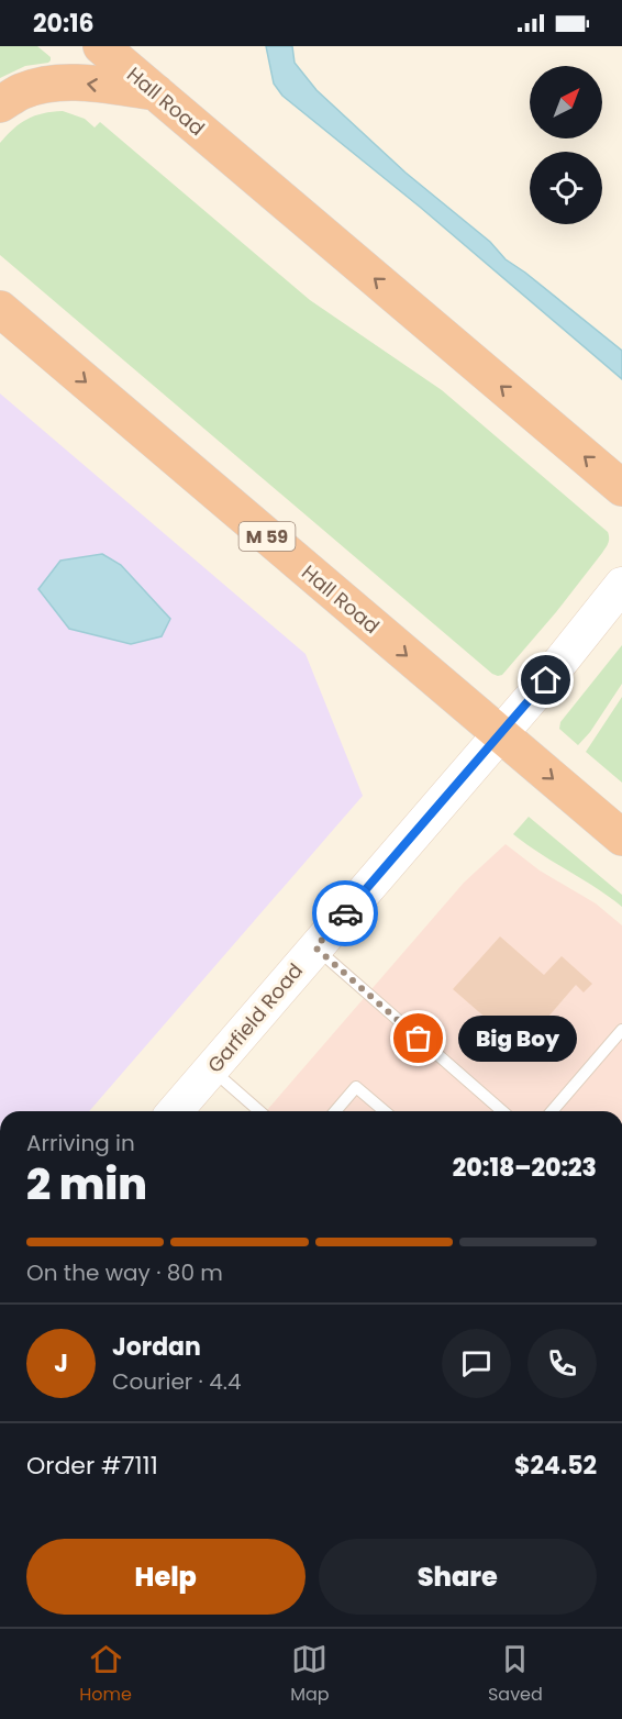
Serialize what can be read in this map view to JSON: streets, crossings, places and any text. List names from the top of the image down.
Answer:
{
  "streets": {
    "highway": ["Hall Road", "M 59"],
    "main road": ["Garfield Road"]
  },
  "crossings": [
    ["Hall Road", "Garfield Road"]
  ],
  "places": ["Big Boy"],
  "north": "top right",
  "page": {
    "status": "20:16",
    "bubble": "Big Boy",
    "heading": ["2 min", "Arriving in", "20:18–20:23"],
    "panel": [
      "Jordan",
      "Courier · 4.4",
      "Order #7111",
      "$24.52"
    ],
    "bar": "On the way · 80 m",
    "round": "J",
    "buttons": ["Help", "Share"],
    "tabs": ["Home", "Map", "Saved"]
  }
}
